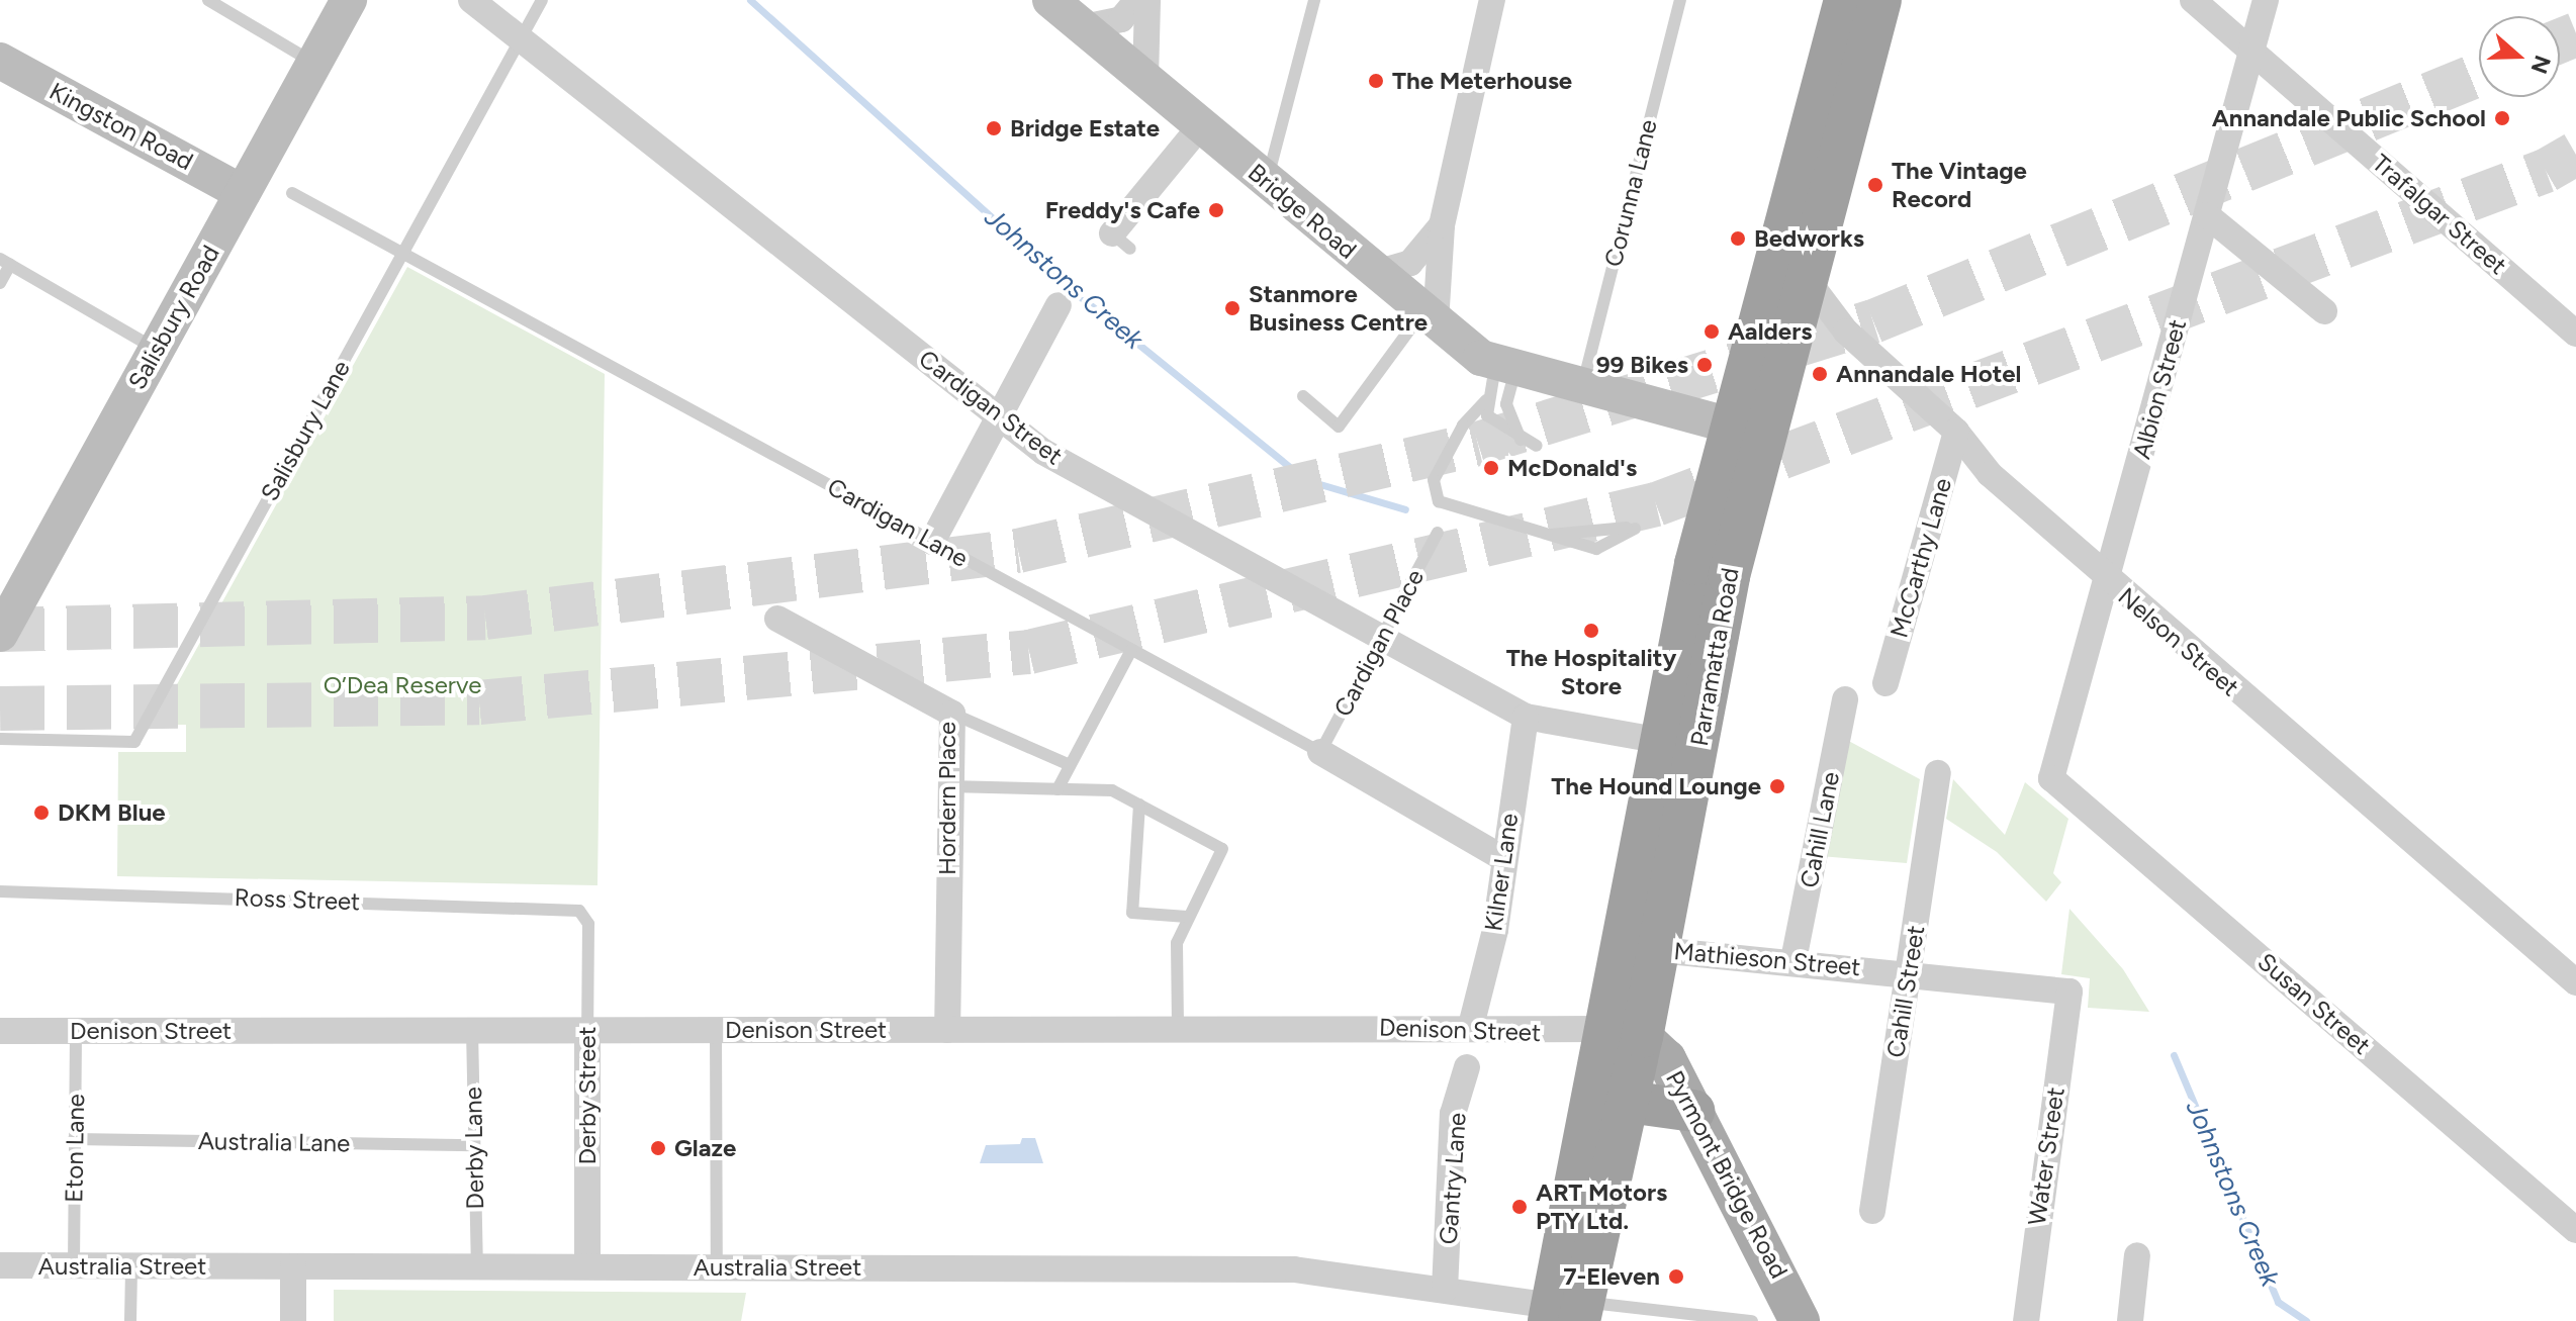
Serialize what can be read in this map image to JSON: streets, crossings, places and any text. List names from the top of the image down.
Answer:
{
  "streets": {
    "highway": ["Parramatta Road"],
    "main road": [
      "Kingston Road",
      "Bridge Road",
      "Salisbury Road",
      "Pyrmont Bridge Road"
    ],
    "street": [
      "Trafalgar Street",
      "Albion Street",
      "Cardigan Street",
      "Cardigan Lane",
      "McCarthy Lane",
      "Nelson Street",
      "Hordern Place",
      "Cahill Lane",
      "Kilner Lane",
      "Mathieson Street",
      "Cahill Street",
      "Susan Street",
      "Denison Street",
      "Derby Street",
      "Water Street",
      "Gantry Lane",
      "Australia Street"
    ],
    "lane": [
      "Corunna Lane",
      "Salisbury Lane",
      "Cardigan Place",
      "Ross Street",
      "Australia Lane",
      "Eton Lane",
      "Derby Lane"
    ]
  },
  "crossings": [
    ["Kingston Road", "Salisbury Road"],
    ["Corunna Lane", "Bridge Road"],
    ["Bridge Road", "Parramatta Road"],
    ["Trafalgar Street", "Albion Street"],
    ["Albion Street", "Nelson Street"],
    ["Albion Street", "Susan Street"],
    ["Cardigan Street", "Salisbury Lane"],
    ["Cardigan Street", "Cardigan Place"],
    ["Cardigan Street", "Parramatta Road"],
    ["Cardigan Street", "Kilner Lane"],
    ["Salisbury Lane", "Cardigan Lane"],
    ["Cardigan Lane", "Cardigan Place"],
    ["Cardigan Lane", "Kilner Lane"],
    ["McCarthy Lane", "Nelson Street"],
    ["Nelson Street", "Parramatta Road"],
    ["Parramatta Road", "Mathieson Street"],
    ["Parramatta Road", "Denison Street"],
    ["Parramatta Road", "Pyrmont Bridge Road"],
    ["Parramatta Road", "Australia Street"],
    ["Hordern Place", "Denison Street"],
    ["Cahill Lane", "Mathieson Street"],
    ["Kilner Lane", "Denison Street"],
    ["Ross Street", "Derby Street"],
    ["Mathieson Street", "Cahill Street"],
    ["Mathieson Street", "Water Street"],
    ["Denison Street", "Derby Street"],
    ["Denison Street", "Eton Lane"],
    ["Denison Street", "Derby Lane"],
    ["Denison Street", "Pyrmont Bridge Road"],
    ["Derby Street", "Australia Street"],
    ["Australia Lane", "Eton Lane"],
    ["Australia Lane", "Derby Lane"],
    ["Eton Lane", "Australia Street"],
    ["Derby Lane", "Australia Street"],
    ["Gantry Lane", "Australia Street"]
  ],
  "water": ["Johnstons Creek"],
  "parks": ["O’Dea Reserve"],
  "places": [
    "The Meterhouse",
    "Annandale Public School",
    "Bridge Estate",
    "The Vintage Record",
    "Freddy's Cafe",
    "Bedworks",
    "Stanmore Business Centre",
    "Aalders",
    "99 Bikes",
    "Annandale Hotel",
    "McDonald's",
    "The Hospitality Store",
    "The Hound Lounge",
    "DKM Blue",
    "Glaze",
    "ART Motors PTY Ltd.",
    "7-Eleven"
  ],
  "north": "right"
}
